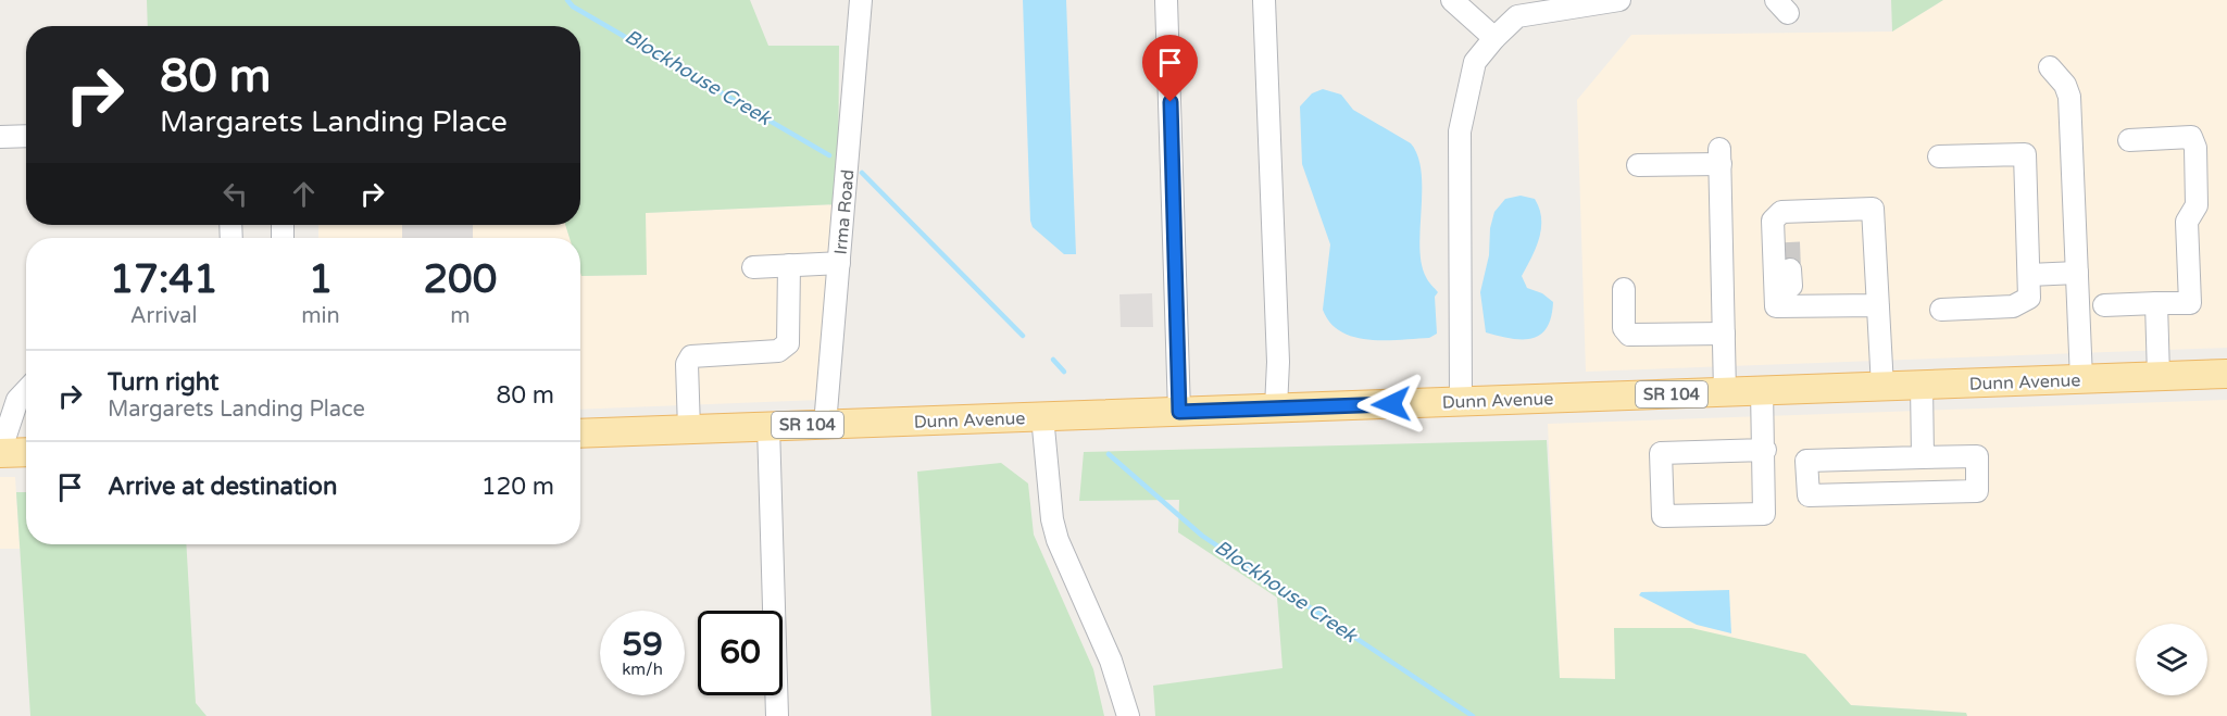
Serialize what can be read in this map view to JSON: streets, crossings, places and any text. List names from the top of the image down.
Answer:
{
  "streets": {
    "main road": ["Dunn Avenue", "SR 104"],
    "street": ["Irma Road"]
  },
  "crossings": [
    ["Irma Road", "Dunn Avenue"]
  ],
  "water": ["Blockhouse Creek"],
  "page": {
    "turn": ["80 m", "Margarets Landing Place"],
    "eta": [
      "17:41",
      "Arrival",
      "1",
      "min",
      "200",
      "m"
    ],
    "list": [
      {
        "name": "Turn right",
        "note": "Margarets Landing Place",
        "value": "80 m"
      },
      {
        "name": "Arrive at destination",
        "value": "120 m"
      }
    ],
    "speed": "59 km/h",
    "limit": "60"
  }
}
